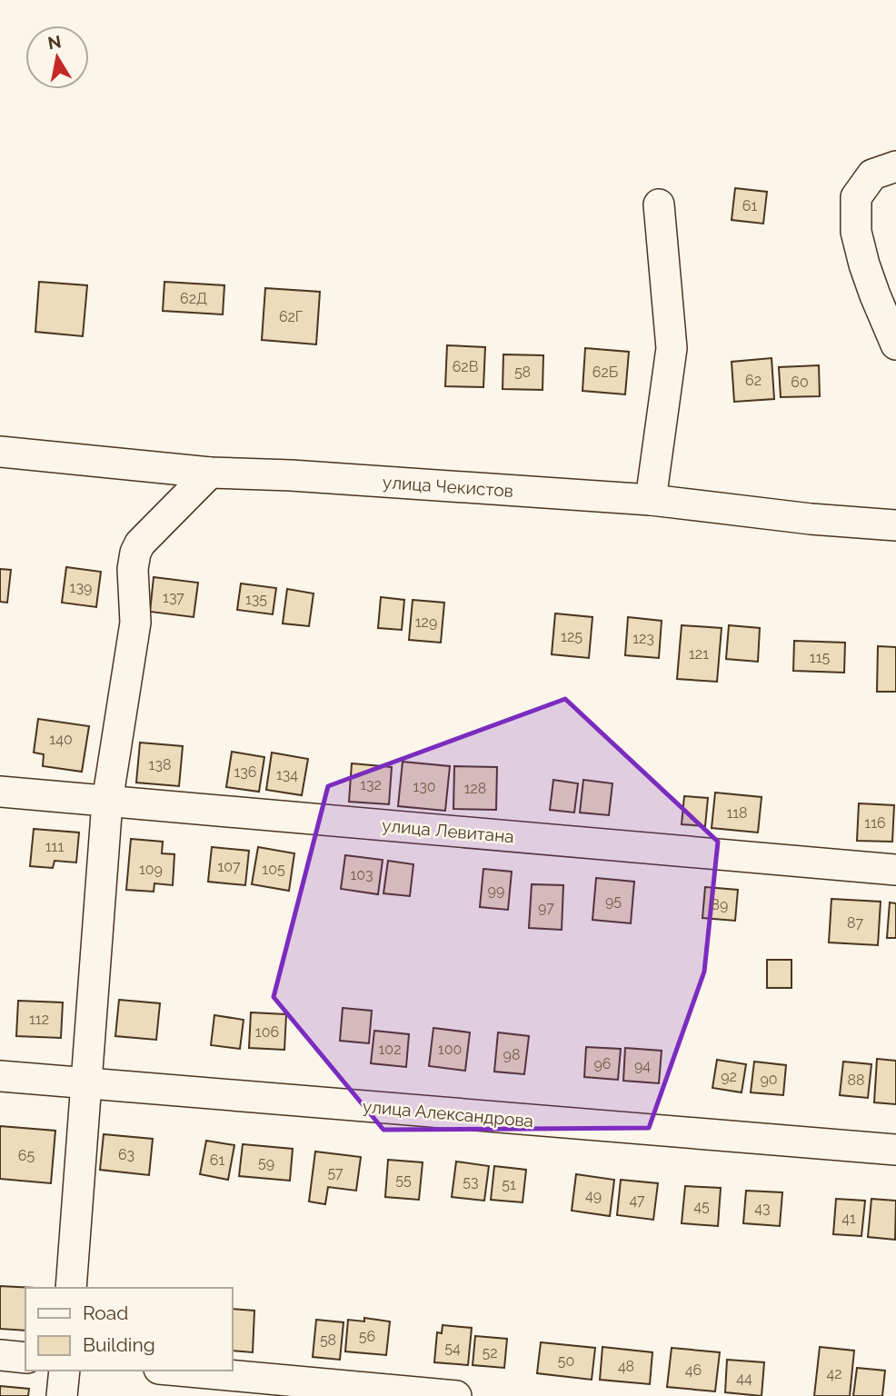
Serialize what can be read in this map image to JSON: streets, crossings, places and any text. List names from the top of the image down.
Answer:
{
  "streets": {
    "street": ["улица Чекистов", "улица Левитана", "улица Александрова"]
  },
  "house_numbers": [
    "61",
    "62Д",
    "62Г",
    "62В",
    "58",
    "62Б",
    "62",
    "60",
    "139",
    "137",
    "135",
    "129",
    "125",
    "123",
    "121",
    "115",
    "140",
    "138",
    "136",
    "134",
    "132",
    "130",
    "128",
    "118",
    "116",
    "111",
    "107",
    "109",
    "105",
    "103",
    "99",
    "95",
    "89",
    "97",
    "87",
    "112",
    "106",
    "102",
    "100",
    "98",
    "96",
    "94",
    "92",
    "90",
    "88",
    "63",
    "65",
    "61",
    "59",
    "57",
    "55",
    "53",
    "51",
    "49",
    "47",
    "45",
    "43",
    "41",
    "56",
    "58",
    "54",
    "52",
    "50",
    "48",
    "46",
    "42",
    "44"
  ],
  "legend": ["Road", "Building"],
  "north": "top"
}
